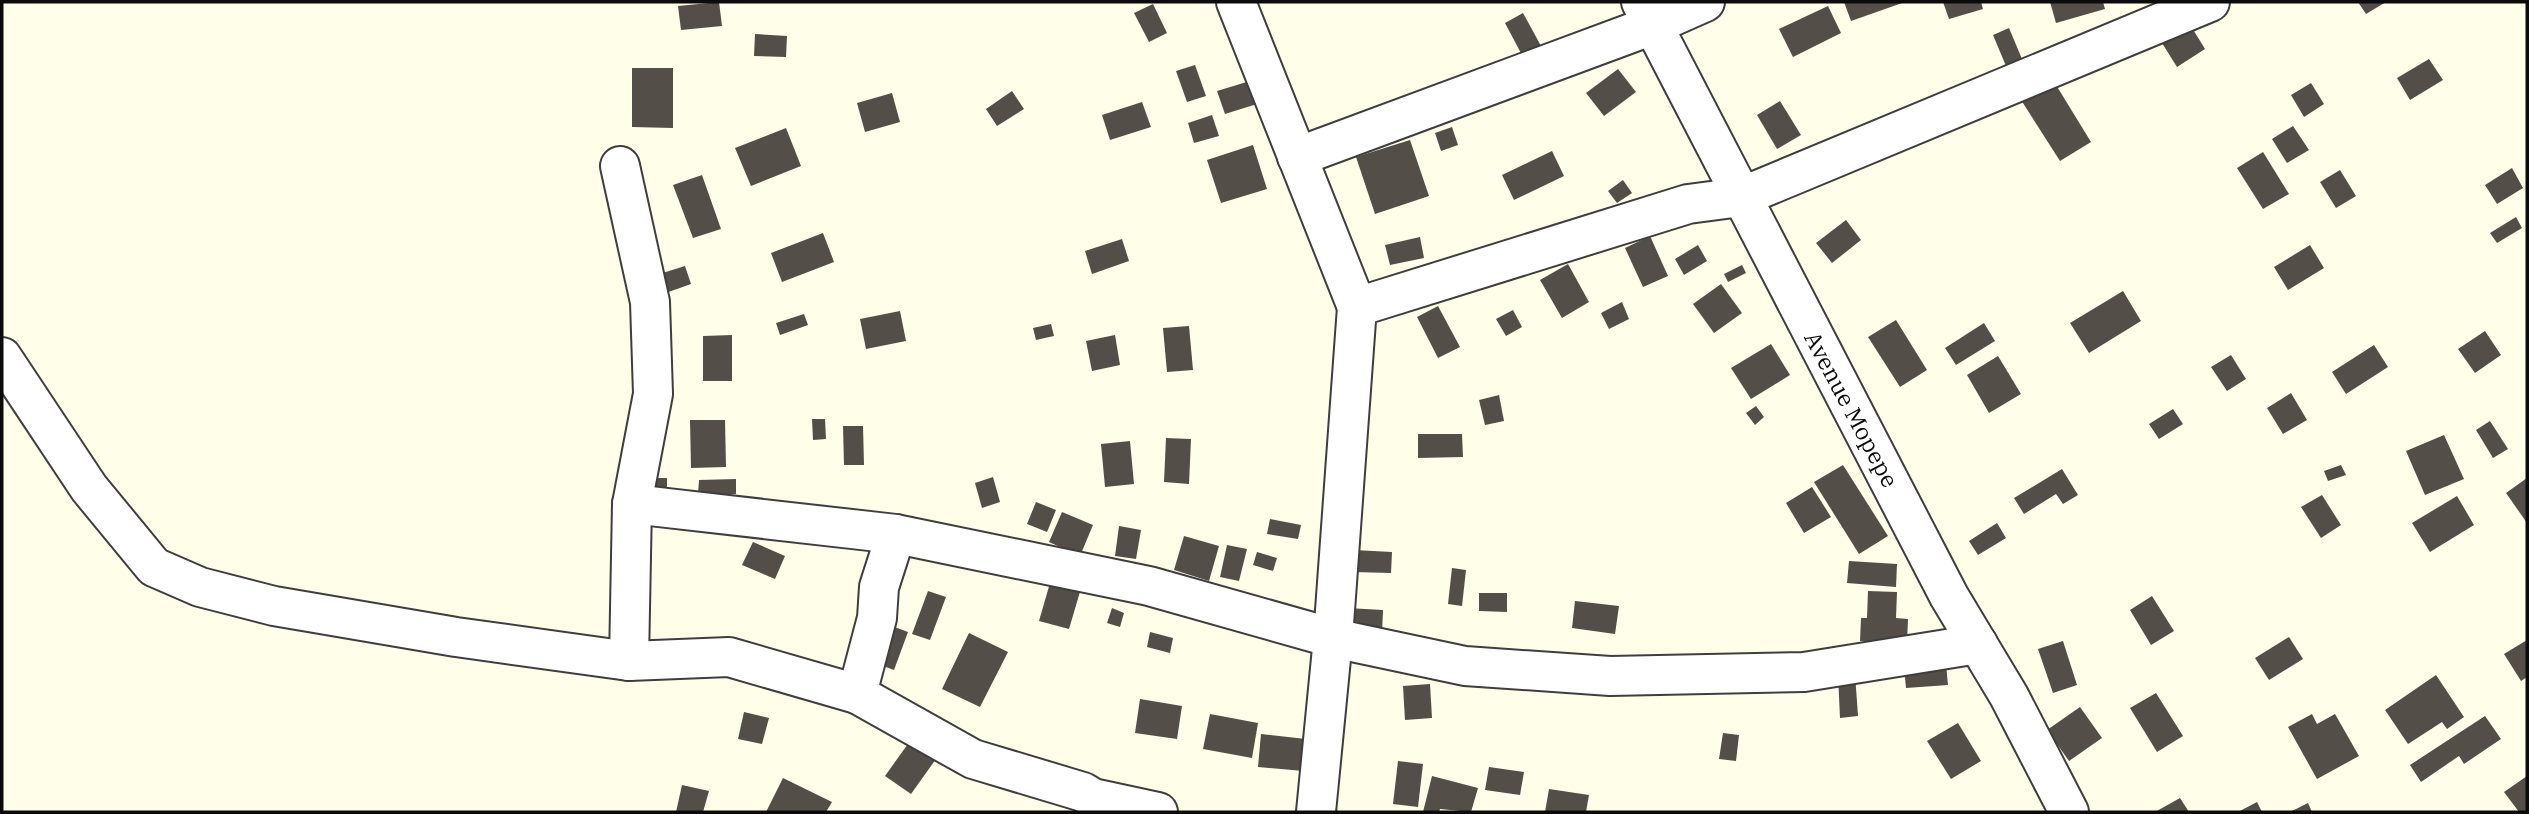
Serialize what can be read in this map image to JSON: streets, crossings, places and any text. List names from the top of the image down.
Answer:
{
  "streets": {
    "street": ["Avenue Mopepe"]
  }
}
